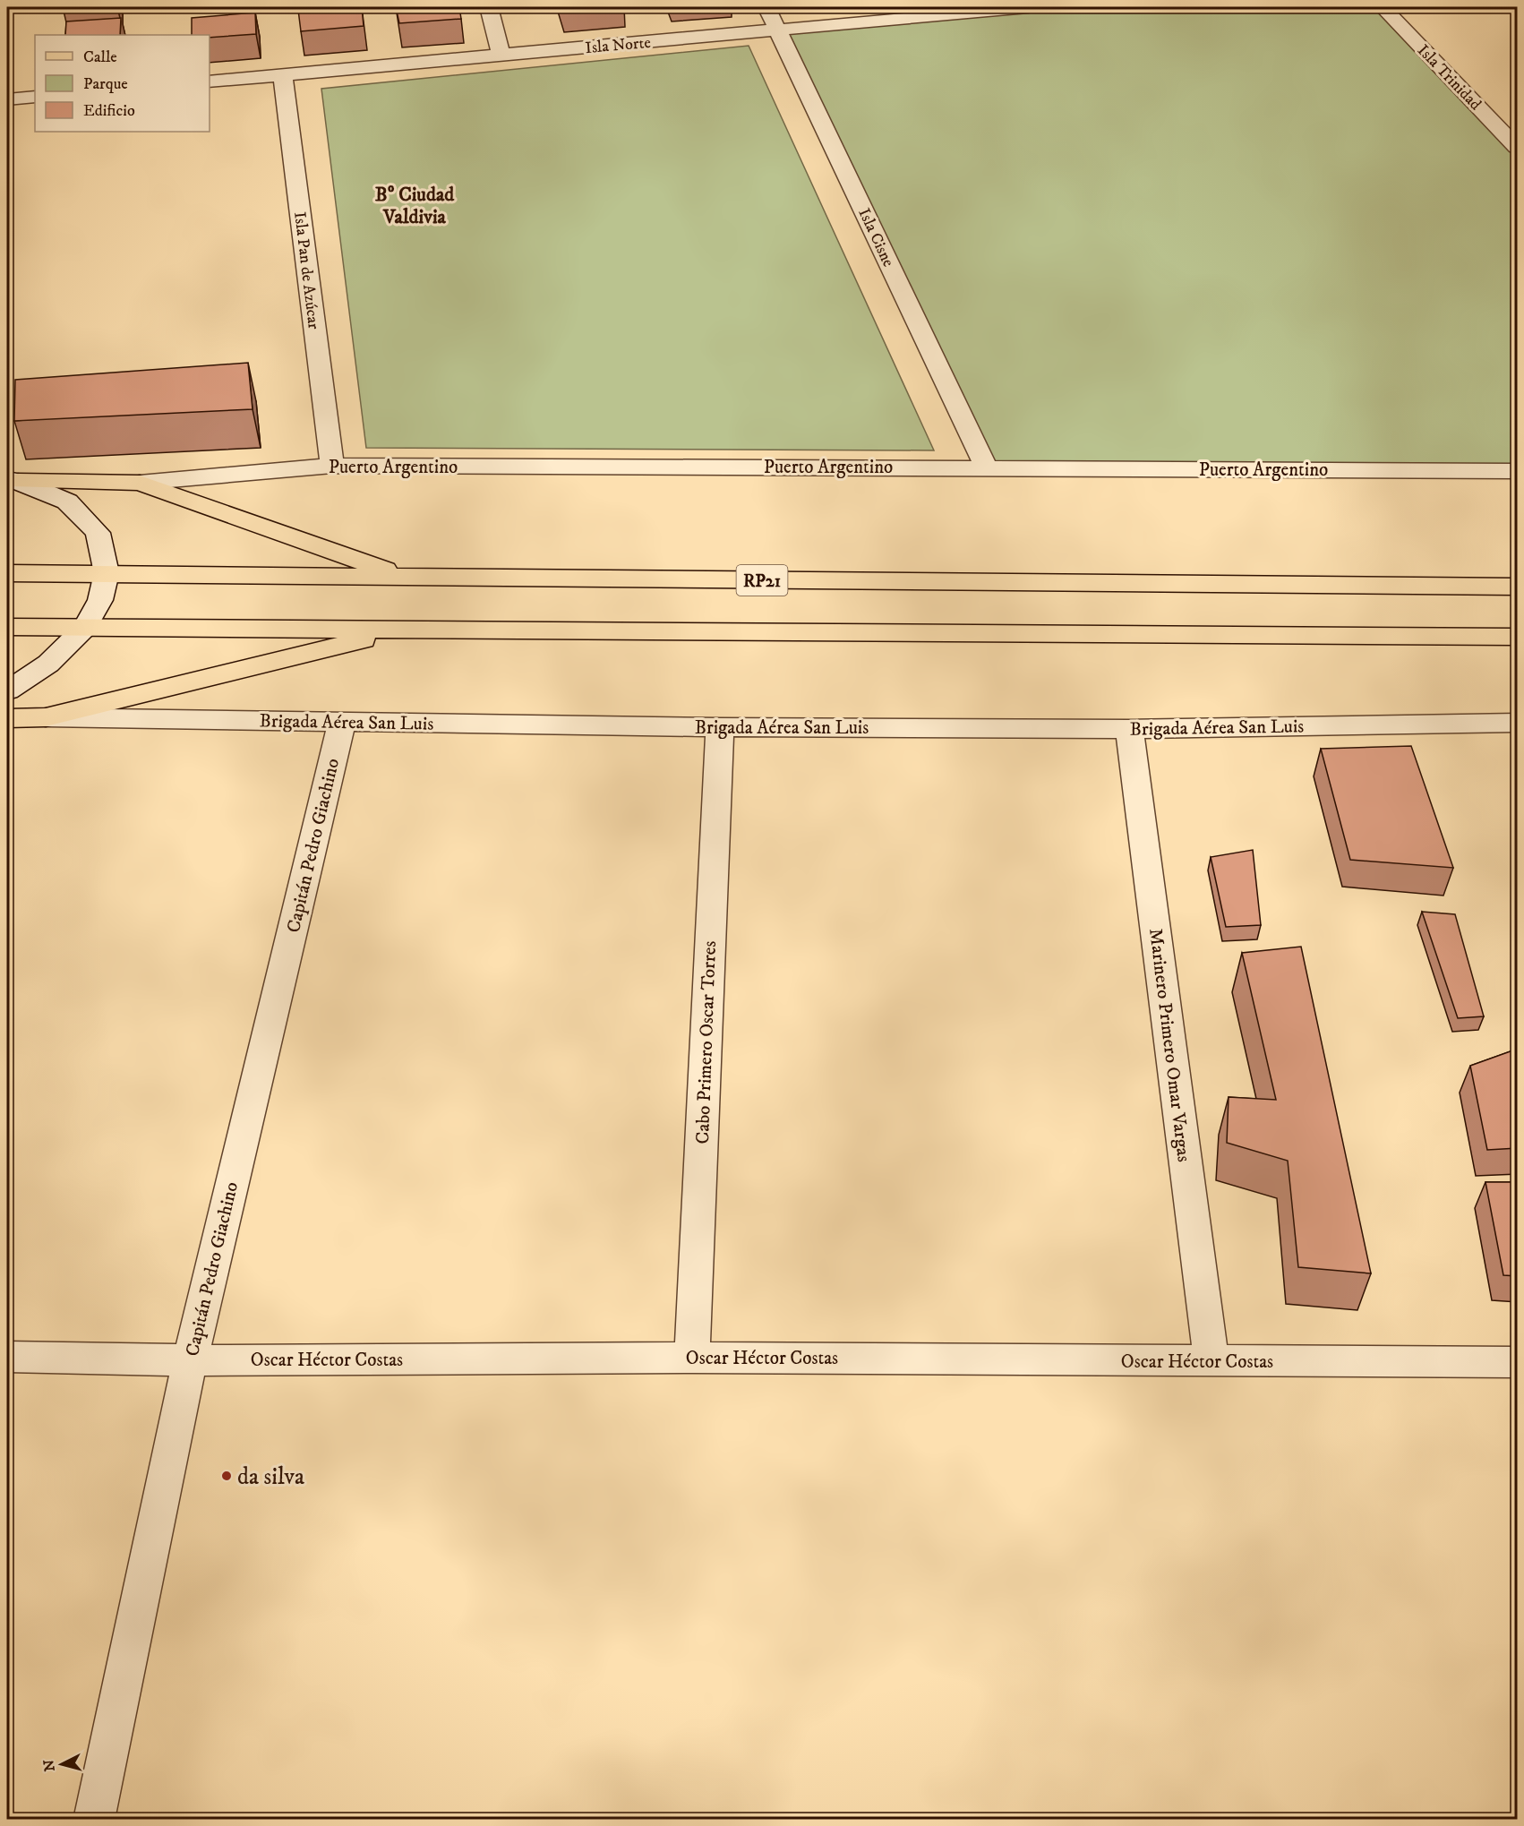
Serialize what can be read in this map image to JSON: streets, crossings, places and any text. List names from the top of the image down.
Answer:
{
  "streets": {
    "main road": ["RP21"],
    "street": [
      "Isla Norte",
      "Isla Trinidad",
      "Isla Cisne",
      "Isla Pan de Azúcar",
      "Puerto Argentino",
      "Brigada Aérea San Luis",
      "Capitán Pedro Giachino",
      "Cabo Primero Oscar Torres",
      "Marinero Primero Omar Vargas",
      "Oscar Héctor Costas"
    ]
  },
  "crossings": [
    ["Isla Norte", "Isla Cisne"],
    ["Isla Norte", "Isla Pan de Azúcar"],
    ["Isla Cisne", "Puerto Argentino"],
    ["Isla Pan de Azúcar", "Puerto Argentino"],
    ["Brigada Aérea San Luis", "Capitán Pedro Giachino"],
    ["Brigada Aérea San Luis", "Cabo Primero Oscar Torres"],
    ["Brigada Aérea San Luis", "Marinero Primero Omar Vargas"],
    ["Capitán Pedro Giachino", "Oscar Héctor Costas"],
    ["Cabo Primero Oscar Torres", "Oscar Héctor Costas"],
    ["Marinero Primero Omar Vargas", "Oscar Héctor Costas"]
  ],
  "districts": ["Bº Ciudad Valdivia"],
  "places": ["da silva"],
  "legend": ["Calle", "Parque", "Edificio"],
  "north": "left"
}
